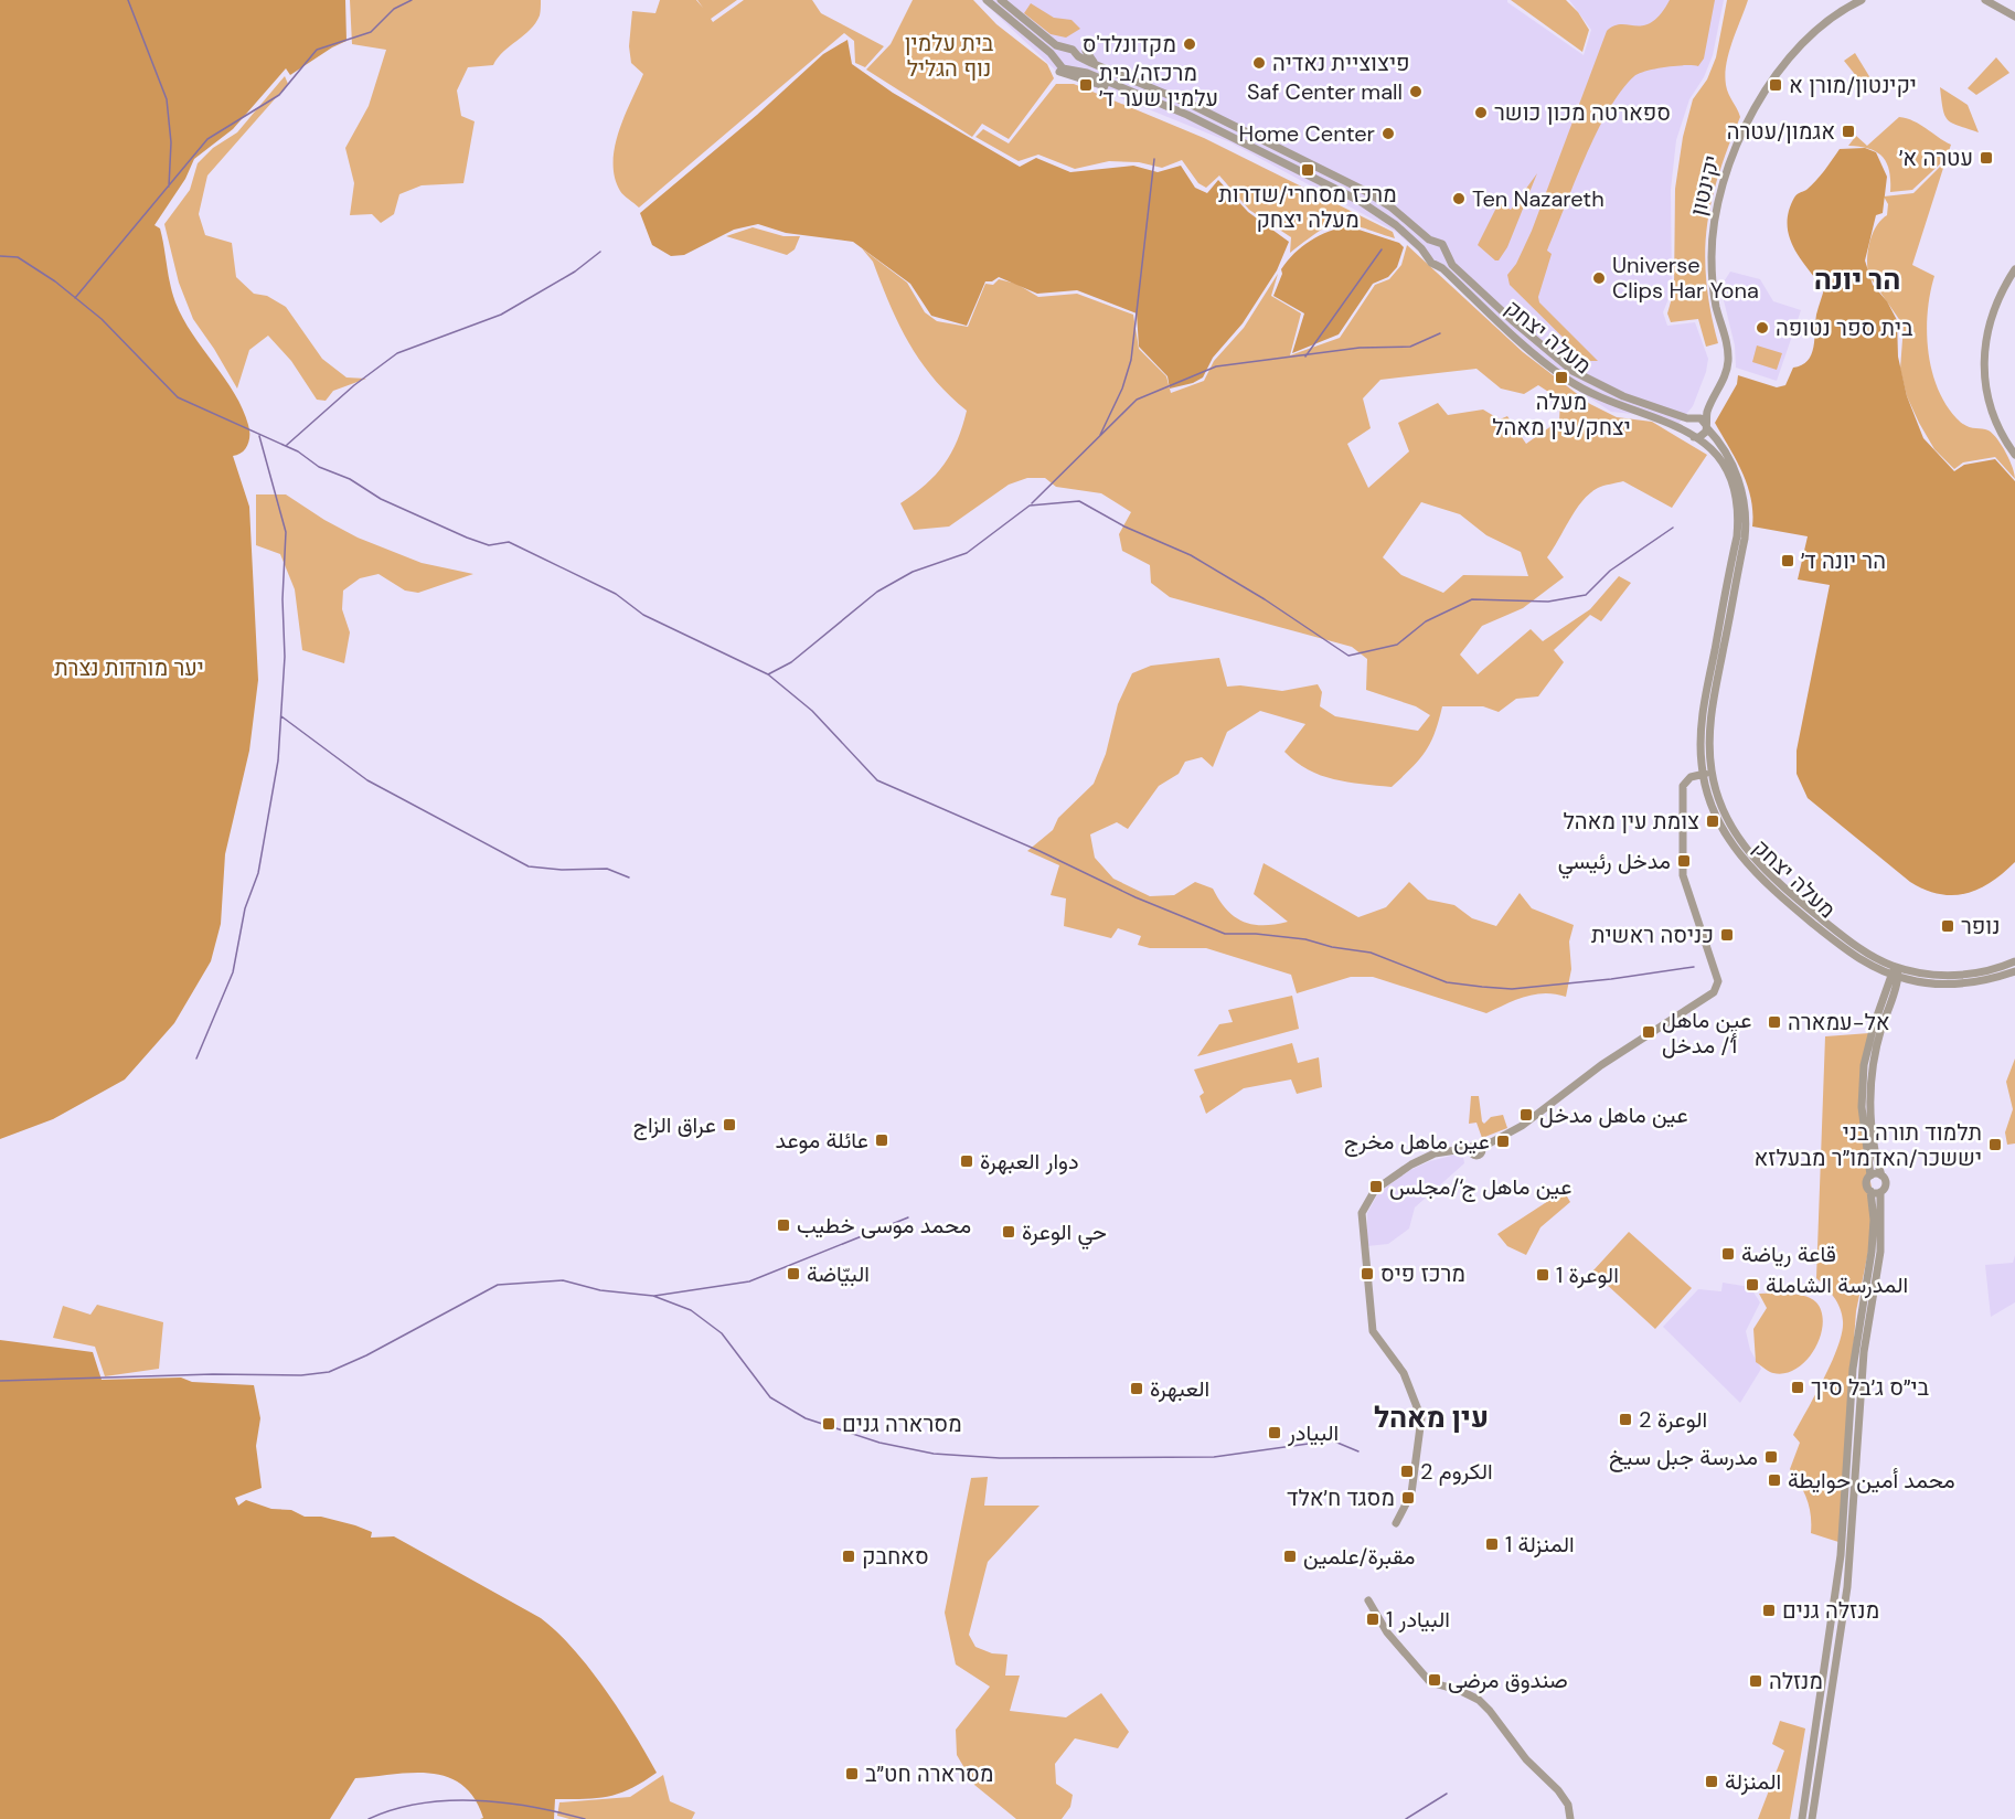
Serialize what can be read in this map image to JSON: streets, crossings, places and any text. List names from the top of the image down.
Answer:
{
  "streets": {
    "street": ["יקינטון", "מעלה יצחק"]
  },
  "crossings": [
    ["יקינטון", "מעלה יצחק"]
  ],
  "districts": ["הר יונה", "עין מאהל"],
  "parks": ["בית עלמין נוף הגליל", "יער מורדות נצרת"],
  "places": {
    "other": [
      "מקדונלד'ס",
      "פיצוציית נאדיה",
      "Saf Center mall",
      "ספארטה מכון כושר",
      "Home Center",
      "Ten Nazareth",
      "Universe Clips Har Yona",
      "בית ספר נטופה"
    ],
    "transit": [
      "מרכזה/בית עלמין שער ד׳",
      "יקינטון/מורן א",
      "אגמון/עטרה",
      "עטרה א׳",
      "מרכז מסחרי/שדרות מעלה יצחק",
      "מעלה יצחק/עין מאהל",
      "הר יונה ד׳",
      "צומת עין מאהל",
      "مدخل رئيسي",
      "נופר",
      "כניסה ראשית",
      "אל-עמארה",
      "عين ماهل أ‘/ مدخل",
      "عين ماهل مدخل",
      "عراق الزاج",
      "عائلة موعد",
      "عين ماهل مخرج",
      "תלמוד תורה בני יששכר/האדמו״ר מבעלזא",
      "دوار العبهرة",
      "عين ماهل ج‘/مجلس",
      "محمد موسى خطيب",
      "حي الوعرة",
      "قاعة رياضة",
      "البيّاضة",
      "מרכז פיס",
      "الوعرة 1",
      "المدرسة الشاملة",
      "בי״ס ג׳בל סיך",
      "العبهرة",
      "الوعرة 2",
      "מסרארה גנים",
      "البيادر",
      "مدرسة جبل سيخ",
      "الكروم 2",
      "محمد أمين حوايطة",
      "מסגד ח׳אלד",
      "المنزلة 1",
      "סאחבק",
      "مقبرة/علمين",
      "מנזלה גנים",
      "البيادر 1",
      "صندوق مرضى",
      "מנזלה",
      "מסרארה חט״ב",
      "المنزلة"
    ]
  }
}
